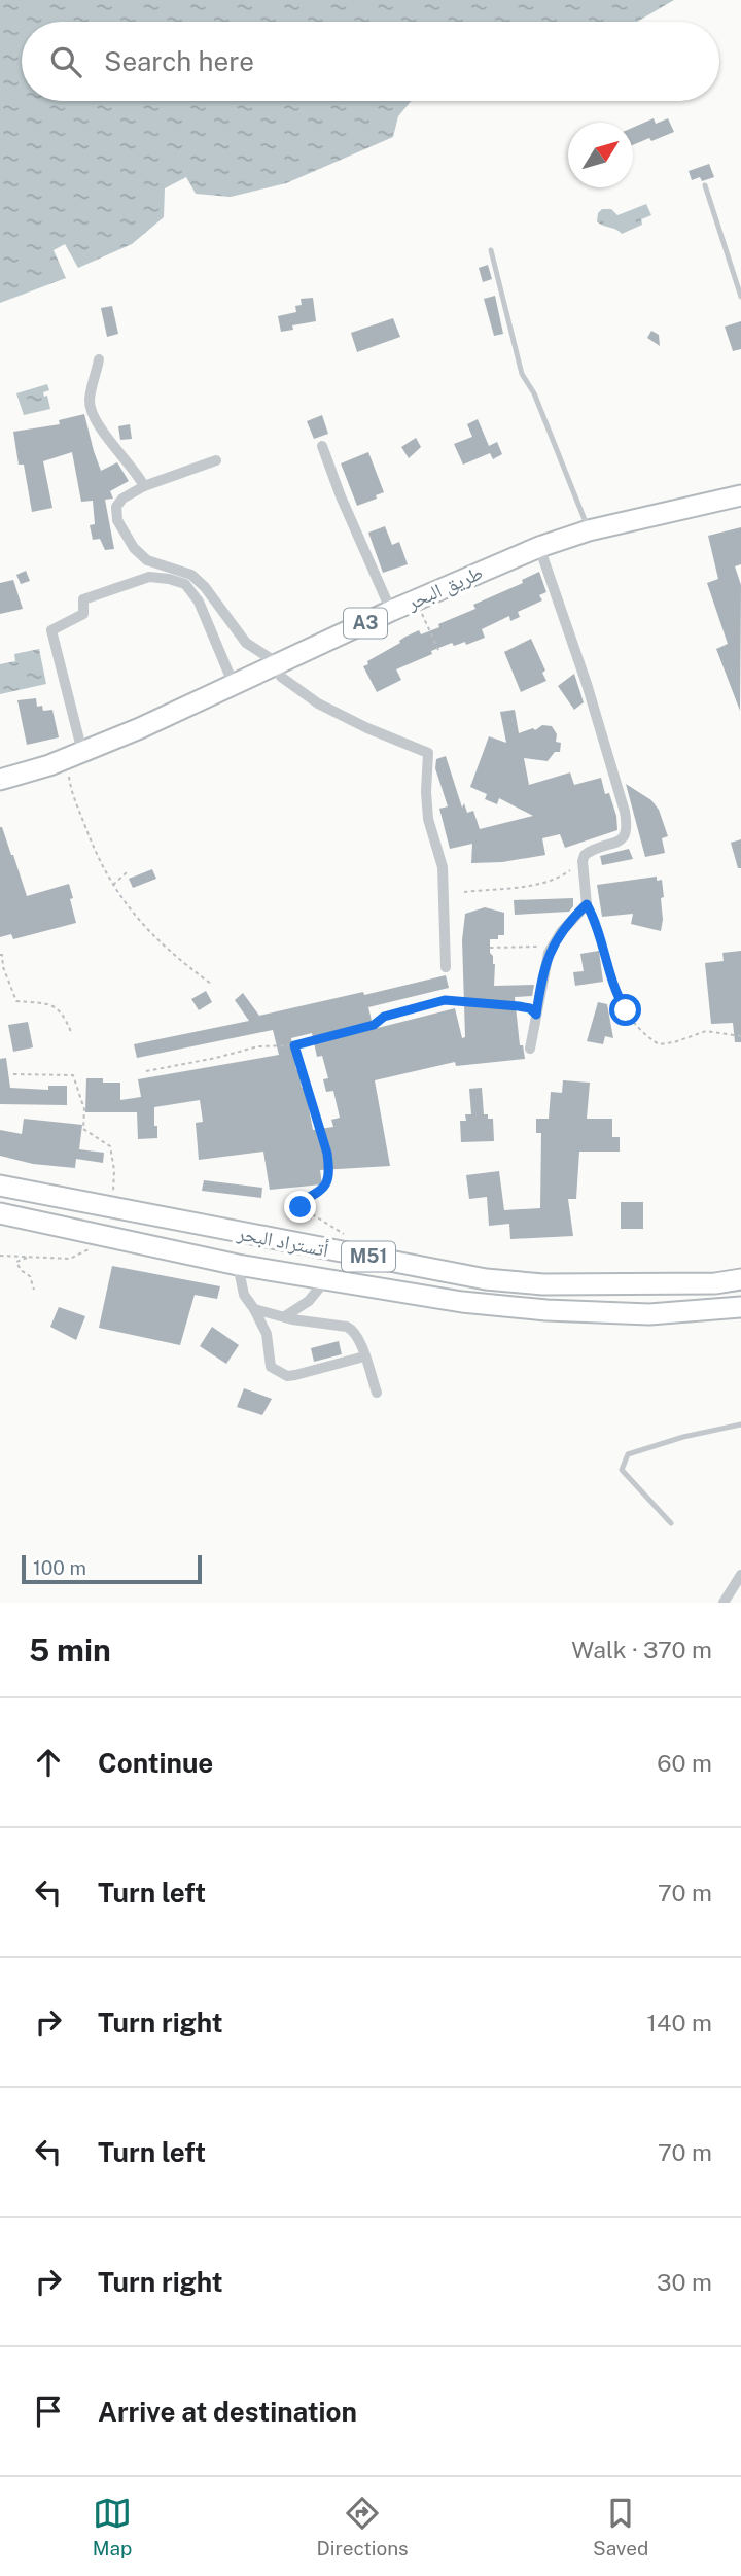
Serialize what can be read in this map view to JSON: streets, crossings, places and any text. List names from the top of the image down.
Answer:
{
  "streets": {
    "highway": [
      "طريق البحر",
      "A3",
      "أتستراد البحر",
      "M51"
    ]
  },
  "scale_bar": "100 m",
  "north": "top right",
  "page": {
    "search": "Search here",
    "scale": "100 m",
    "heading": ["5 min", "Walk · 370 m"],
    "list": [
      ["Continue", "60 m"],
      ["Turn left", "70 m"],
      ["Turn right", "140 m"],
      ["Turn left", "70 m"],
      ["Turn right", "30 m"],
      "Arrive at destination"
    ],
    "nav": ["Map", "Directions", "Saved"]
  }
}
